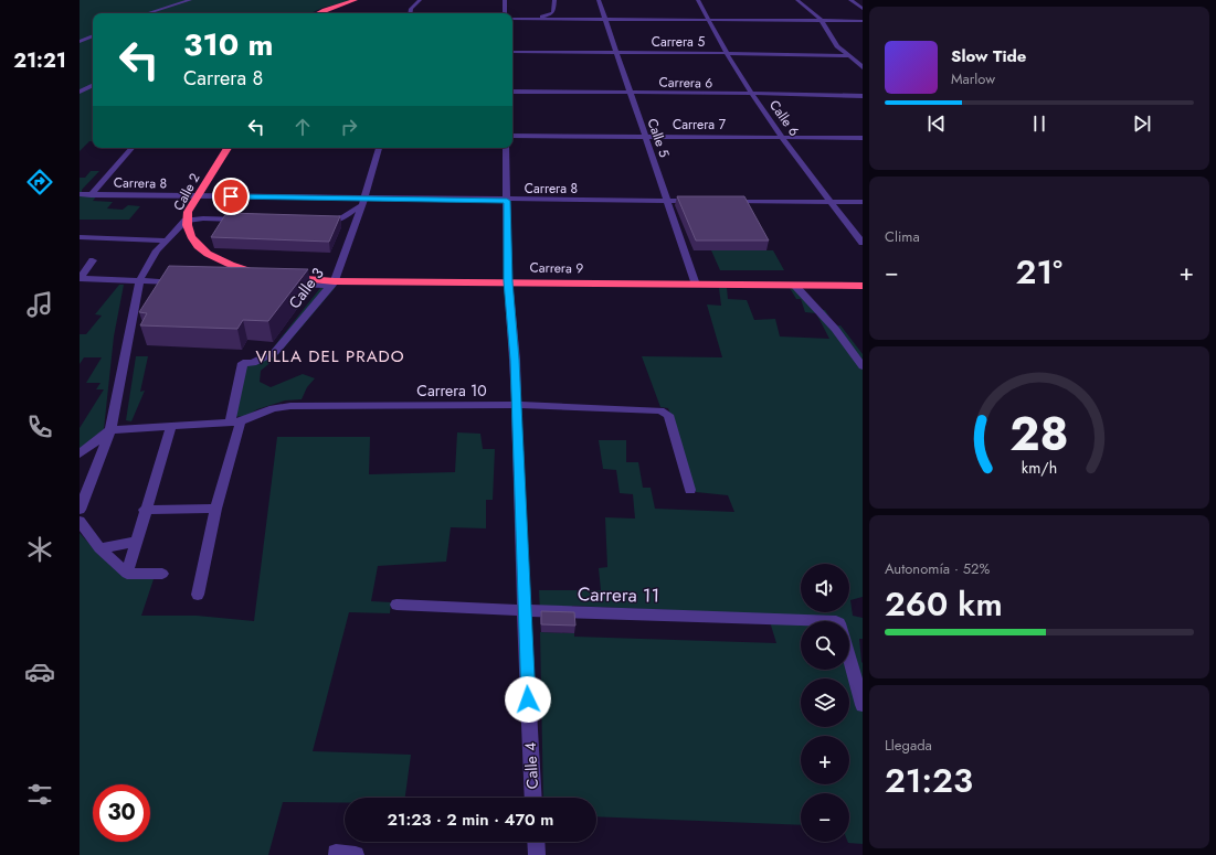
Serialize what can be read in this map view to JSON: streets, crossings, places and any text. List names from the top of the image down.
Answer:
{
  "streets": {
    "highway": ["Calle 2", "Carrera 9"],
    "street": [
      "Carrera 5",
      "Carrera 6",
      "Calle 6",
      "Carrera 7",
      "Calle 5",
      "Carrera 8",
      "Calle 3",
      "Carrera 10",
      "Carrera 11",
      "Calle 4"
    ]
  },
  "crossings": [
    ["Carrera 5", "Calle 6"],
    ["Carrera 5", "Calle 5"],
    ["Carrera 6", "Calle 6"],
    ["Carrera 6", "Calle 5"],
    ["Calle 6", "Carrera 7"],
    ["Carrera 7", "Calle 5"],
    ["Calle 5", "Carrera 8"],
    ["Calle 5", "Carrera 9"],
    ["Carrera 8", "Calle 2"],
    ["Carrera 8", "Calle 3"],
    ["Carrera 8", "Calle 4"],
    ["Carrera 9", "Calle 3"],
    ["Carrera 9", "Calle 4"],
    ["Calle 3", "Carrera 10"],
    ["Carrera 10", "Calle 4"],
    ["Carrera 11", "Calle 4"]
  ],
  "districts": ["VILLA DEL PRADO"],
  "page": {
    "tabs": "21:21",
    "turn": ["310 m", "Carrera 8"],
    "song": ["Slow Tide", "Marlow"],
    "tile": [
      "Clima",
      ["Autonomía · 52%", "260 km"],
      ["Llegada", "21:23"]
    ],
    "heat": ["−", "21°", "+"],
    "map_buttons": ["+", "−"],
    "limit": "30",
    "trip": "21:23 · 2 min · 470 m",
    "gauge": ["28", "km/h"]
  }
}
